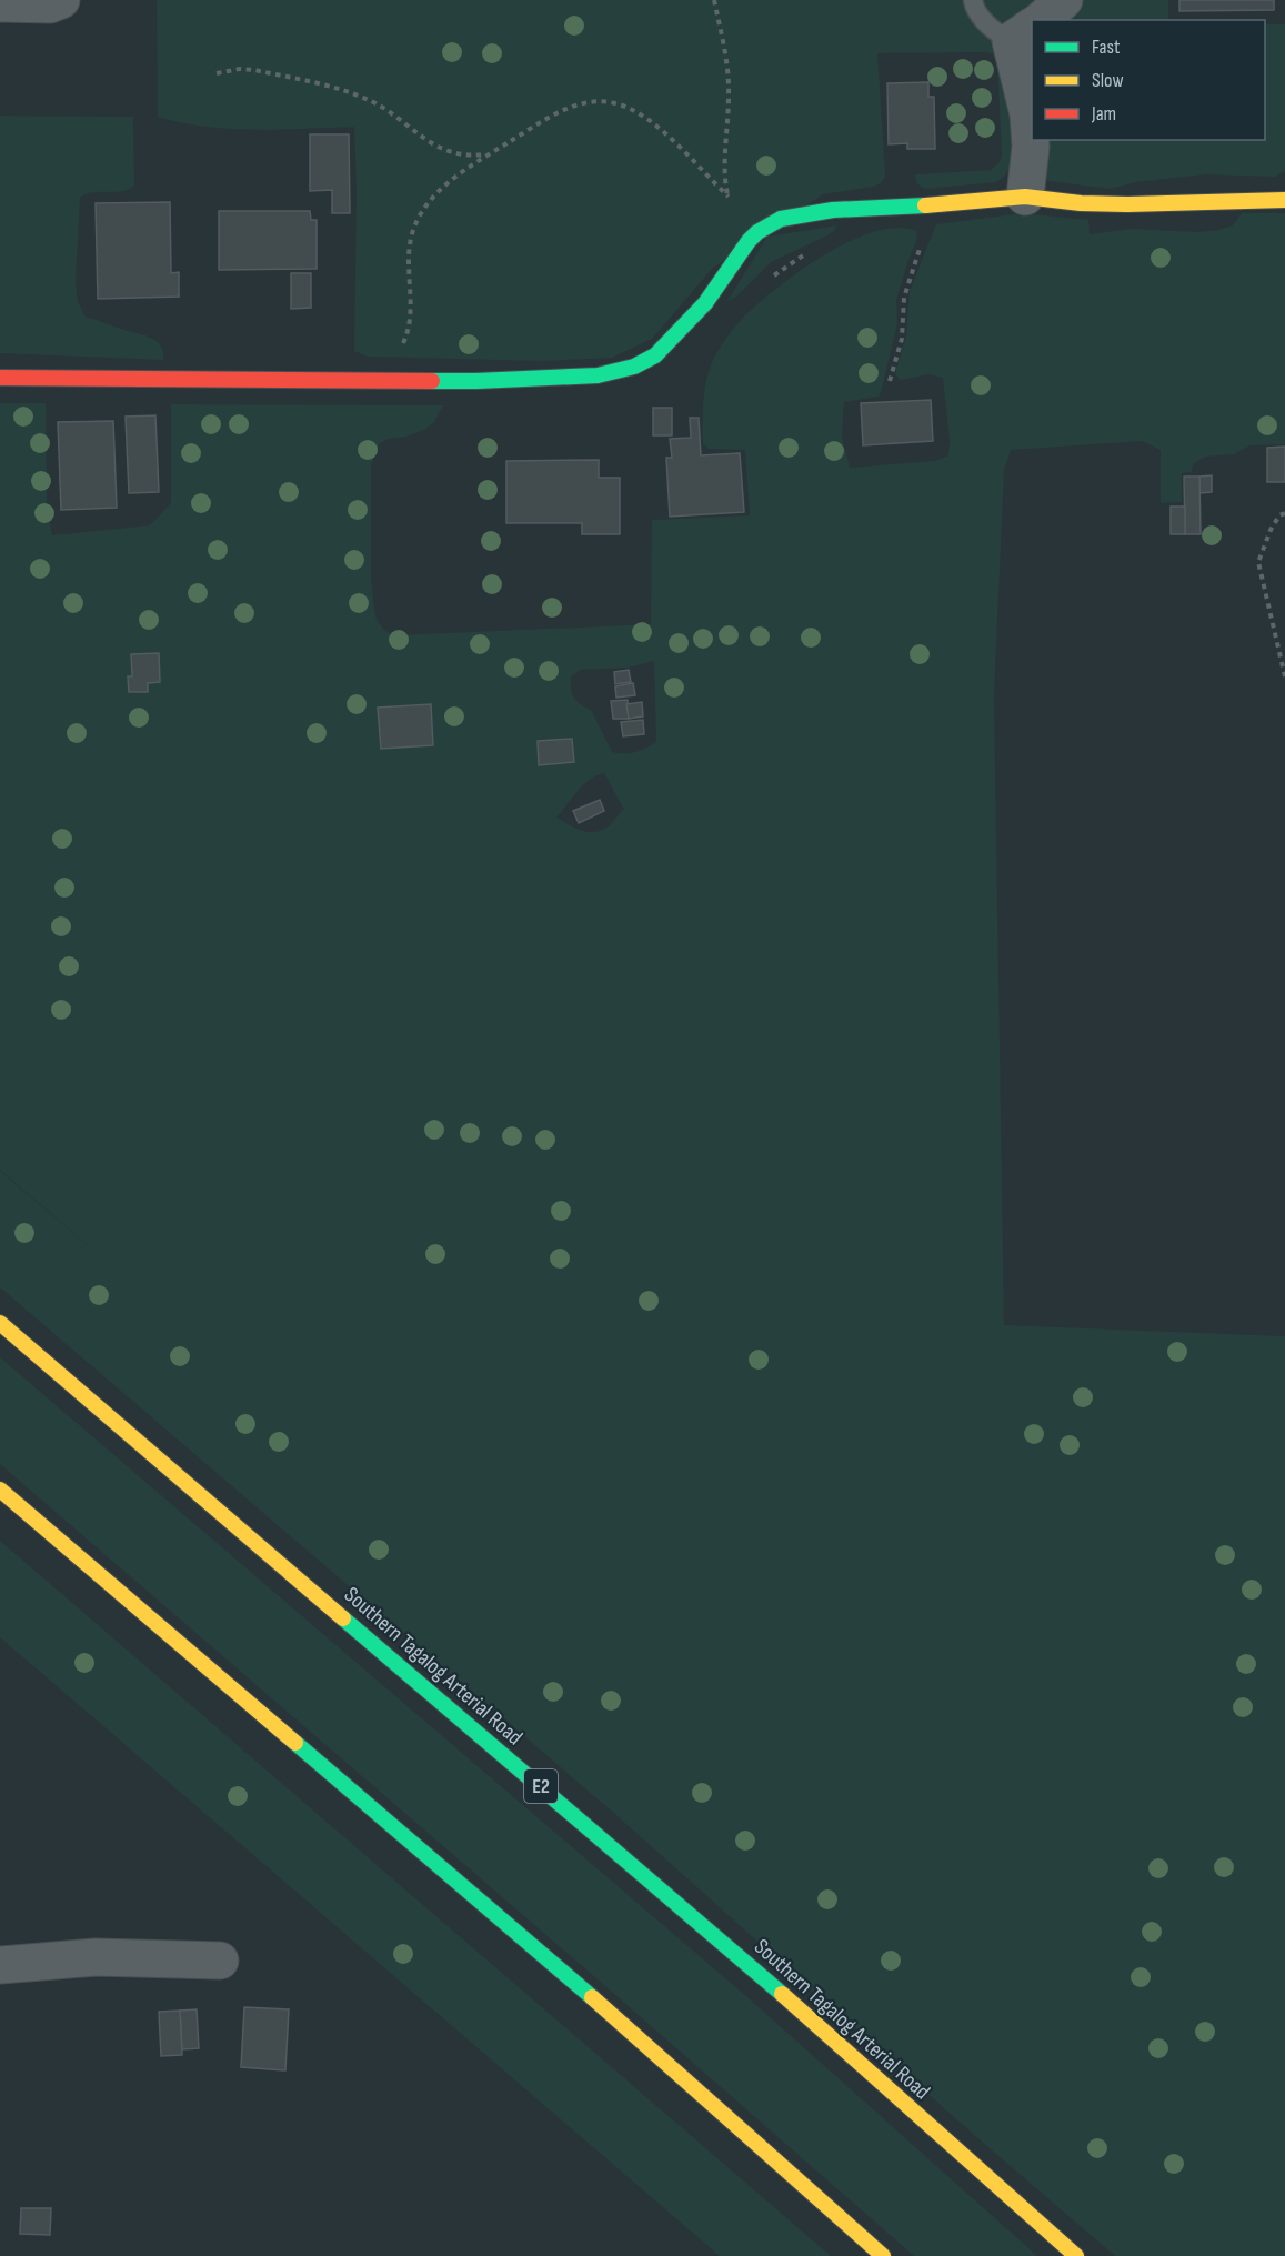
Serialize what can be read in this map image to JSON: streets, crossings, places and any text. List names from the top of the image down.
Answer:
{
  "streets": {
    "main road": ["Southern Tagalog Arterial Road", "E2"]
  },
  "legend": ["Fast", "Slow", "Jam"]
}
